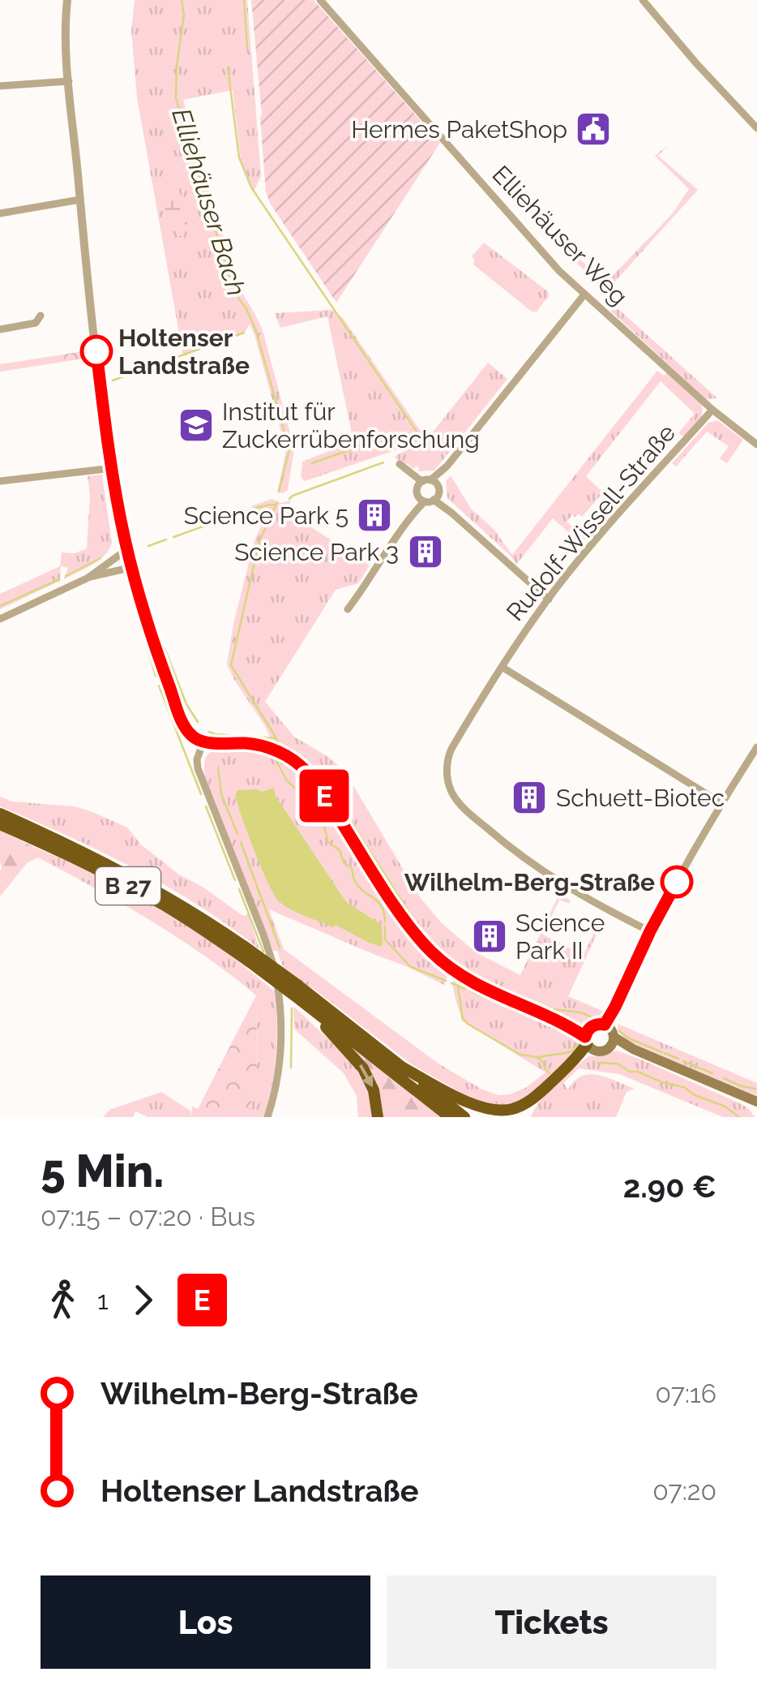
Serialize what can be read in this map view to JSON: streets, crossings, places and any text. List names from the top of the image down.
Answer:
{
  "streets": {
    "highway": ["B 27"],
    "street": ["Elliehäuser Weg", "Rudolf-Wissell-Straße"]
  },
  "crossings": [
    ["Elliehäuser Weg", "Rudolf-Wissell-Straße"]
  ],
  "water": ["Elliehäuser Bach"],
  "places": {
    "public building": ["Hermes PaketShop"],
    "other": ["Holtenser Landstraße", "Wilhelm-Berg-Straße"],
    "school or university": ["Institut für Zuckerrübenforschung"],
    "building": [
      "Science Park 5",
      "Science Park 3",
      "Schuett-Biotec",
      "Science Park II"
    ]
  },
  "lines": ["bus line E"],
  "page": {
    "on_map": "E",
    "heading": ["5 Min.", "07:15 – 07:20 · Bus", "2.90 €"],
    "legs": ["1", "E"],
    "list": [
      {
        "name": "Wilhelm-Berg-Straße",
        "value": "07:16"
      },
      {
        "name": "Holtenser Landstraße",
        "value": "07:20"
      }
    ],
    "buttons": ["Los", "Tickets"]
  }
}
